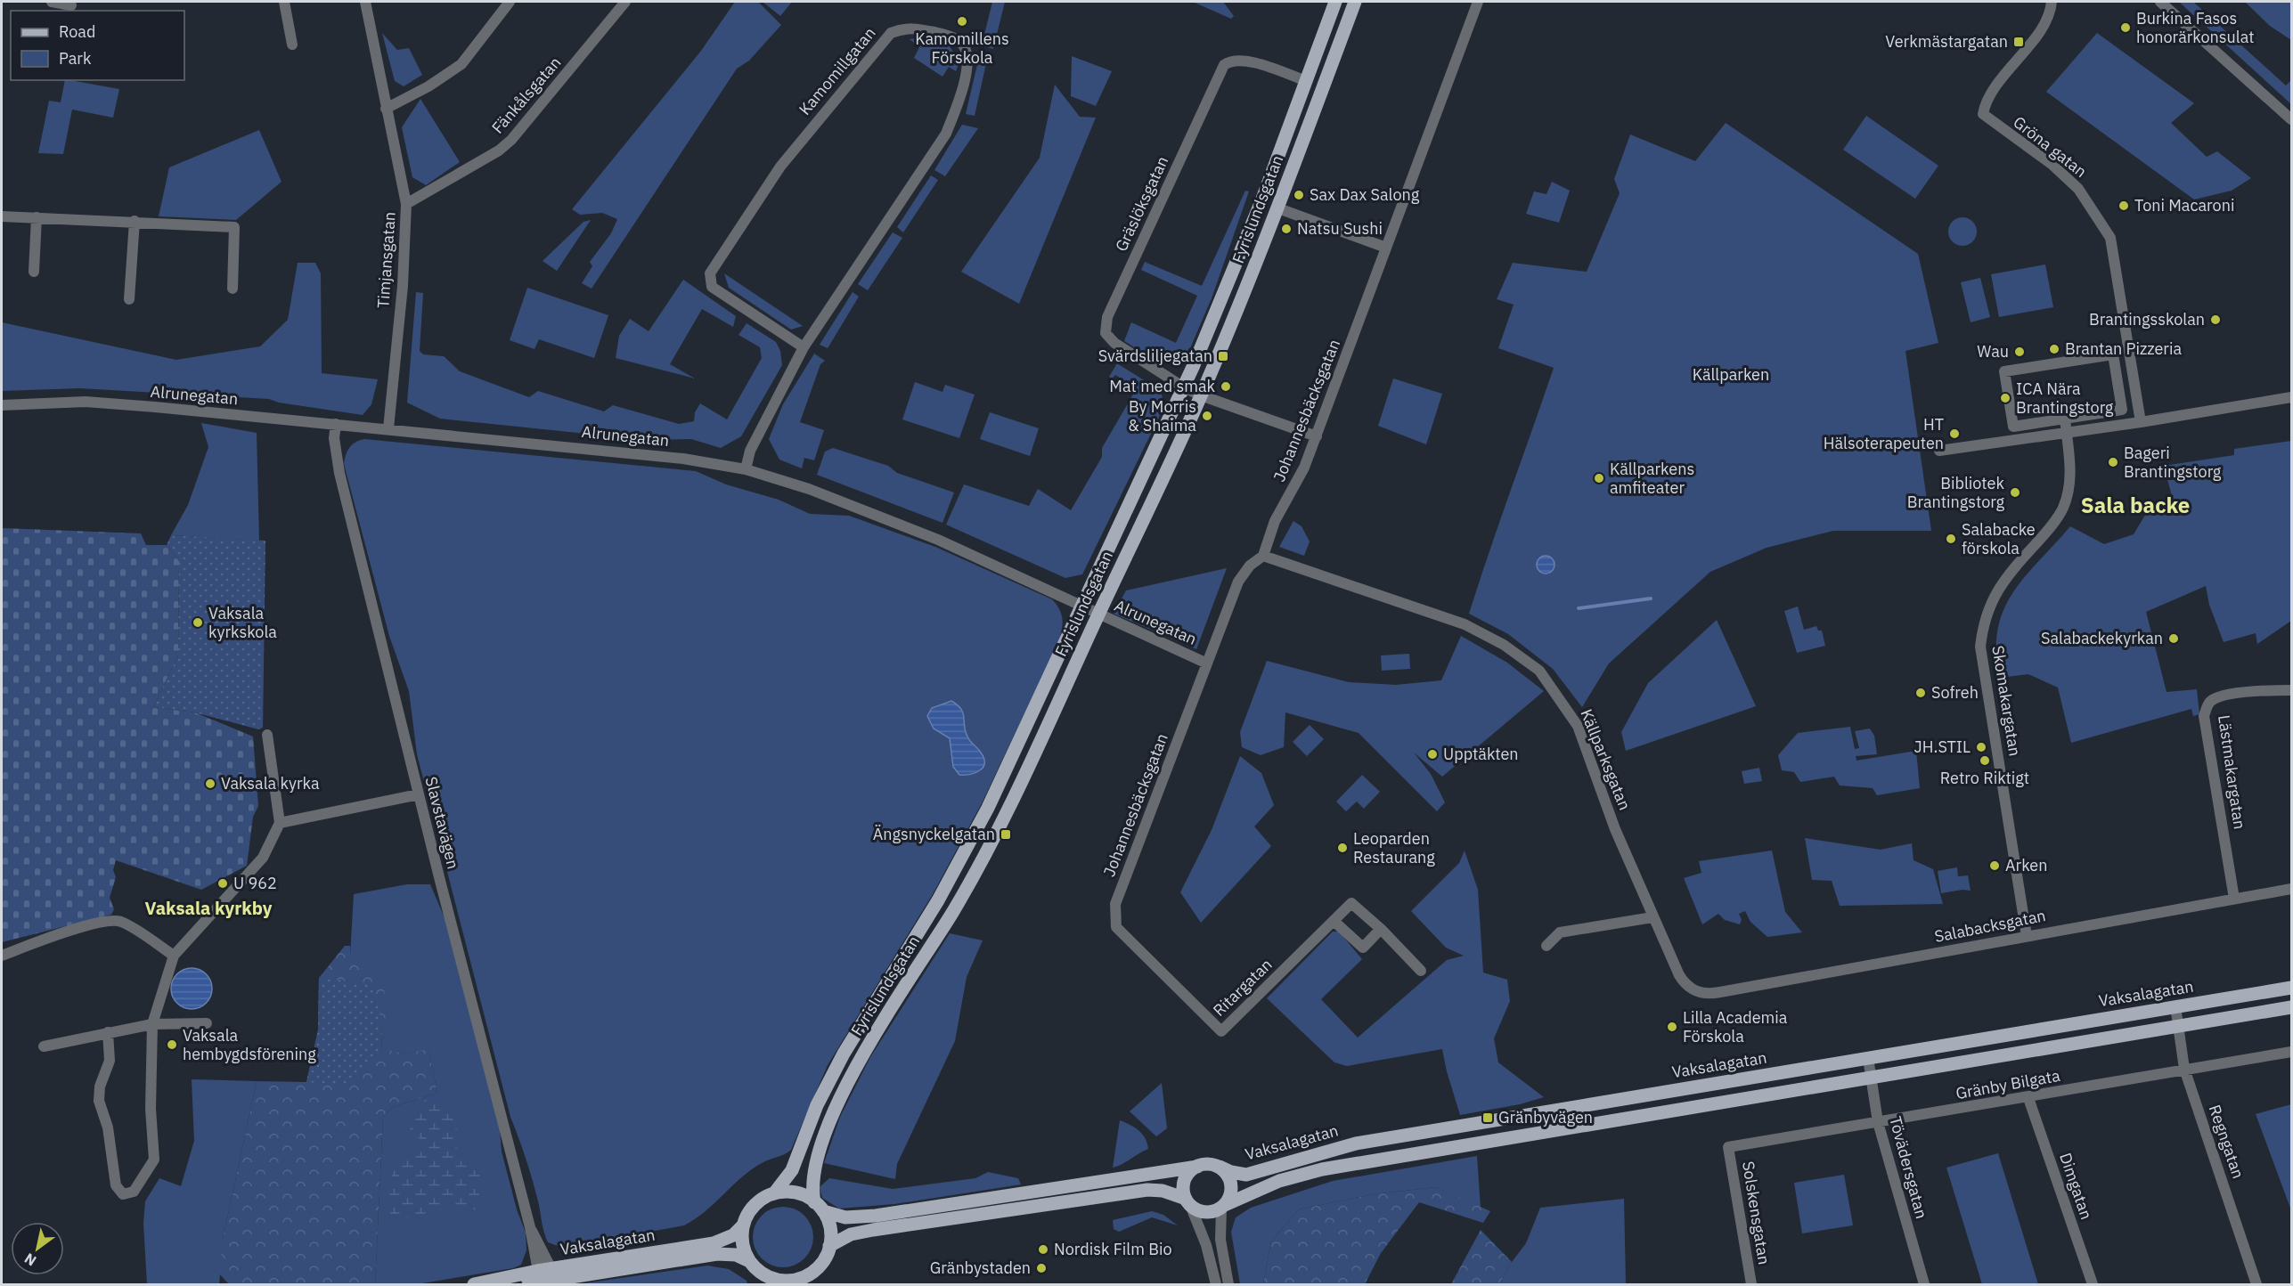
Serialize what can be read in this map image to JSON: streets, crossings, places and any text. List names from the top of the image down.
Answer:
{
  "streets": {
    "main road": ["Fyrislundsgatan", "Vaksalagatan"],
    "street": [
      "Kamomillgatan",
      "Fänkålsgatan",
      "Gröna gatan",
      "Gräslöksgatan",
      "Timjansgatan",
      "Alrunegatan",
      "Johannesbäcksgatan",
      "Skomakargatan",
      "Källparksgatan",
      "Lästmakargatan",
      "Slavstavägen",
      "Salabacksgatan",
      "Ritargatan",
      "Gränby Bilgata",
      "Regngatan",
      "Tövädersgatan",
      "Dimgatan",
      "Solskensgatan"
    ]
  },
  "crossings": [
    ["Kamomillgatan", "Alrunegatan"],
    ["Fänkålsgatan", "Timjansgatan"],
    ["Gräslöksgatan", "Fyrislundsgatan"],
    ["Fyrislundsgatan", "Alrunegatan"],
    ["Fyrislundsgatan", "Vaksalagatan"],
    ["Timjansgatan", "Alrunegatan"],
    ["Alrunegatan", "Johannesbäcksgatan"],
    ["Alrunegatan", "Slavstavägen"],
    ["Johannesbäcksgatan", "Källparksgatan"],
    ["Johannesbäcksgatan", "Ritargatan"],
    ["Skomakargatan", "Salabacksgatan"],
    ["Källparksgatan", "Salabacksgatan"],
    ["Lästmakargatan", "Salabacksgatan"],
    ["Slavstavägen", "Vaksalagatan"],
    ["Vaksalagatan", "Regngatan"],
    ["Vaksalagatan", "Tövädersgatan"],
    ["Gränby Bilgata", "Regngatan"],
    ["Gränby Bilgata", "Tövädersgatan"],
    ["Gränby Bilgata", "Dimgatan"],
    ["Gränby Bilgata", "Solskensgatan"]
  ],
  "districts": ["Sala backe", "Vaksala kyrkby"],
  "parks": ["Källparken"],
  "places": {
    "other": [
      "Kamomillens Förskola",
      "Burkina Fasos honorärkonsulat",
      "Sax Dax Salong",
      "Toni Macaroni",
      "Natsu Sushi",
      "Brantingsskolan",
      "Brantan Pizzeria",
      "Wau",
      "Mat med smak",
      "ICA Nära Brantingstorg",
      "By Morris & Shaima",
      "HT Hälsoterapeuten",
      "Bageri Brantingstorg",
      "Källparkens amfiteater",
      "Bibliotek Brantingstorg",
      "Salabacke förskola",
      "Vaksala kyrkskola",
      "Salabackekyrkan",
      "Sofreh",
      "JH.STIL",
      "Upptäkten",
      "Retro Riktigt",
      "Vaksala kyrka",
      "Leoparden Restaurang",
      "Arken",
      "U 962",
      "Lilla Academia Förskola",
      "Vaksala hembygdsförening",
      "Nordisk Film Bio",
      "Gränbystaden"
    ],
    "transit": [
      "Verkmästargatan",
      "Svärdsliljegatan",
      "Ängsnyckelgatan",
      "Gränbyvägen"
    ]
  },
  "legend": ["Road", "Park"],
  "north": "bottom left"
}
